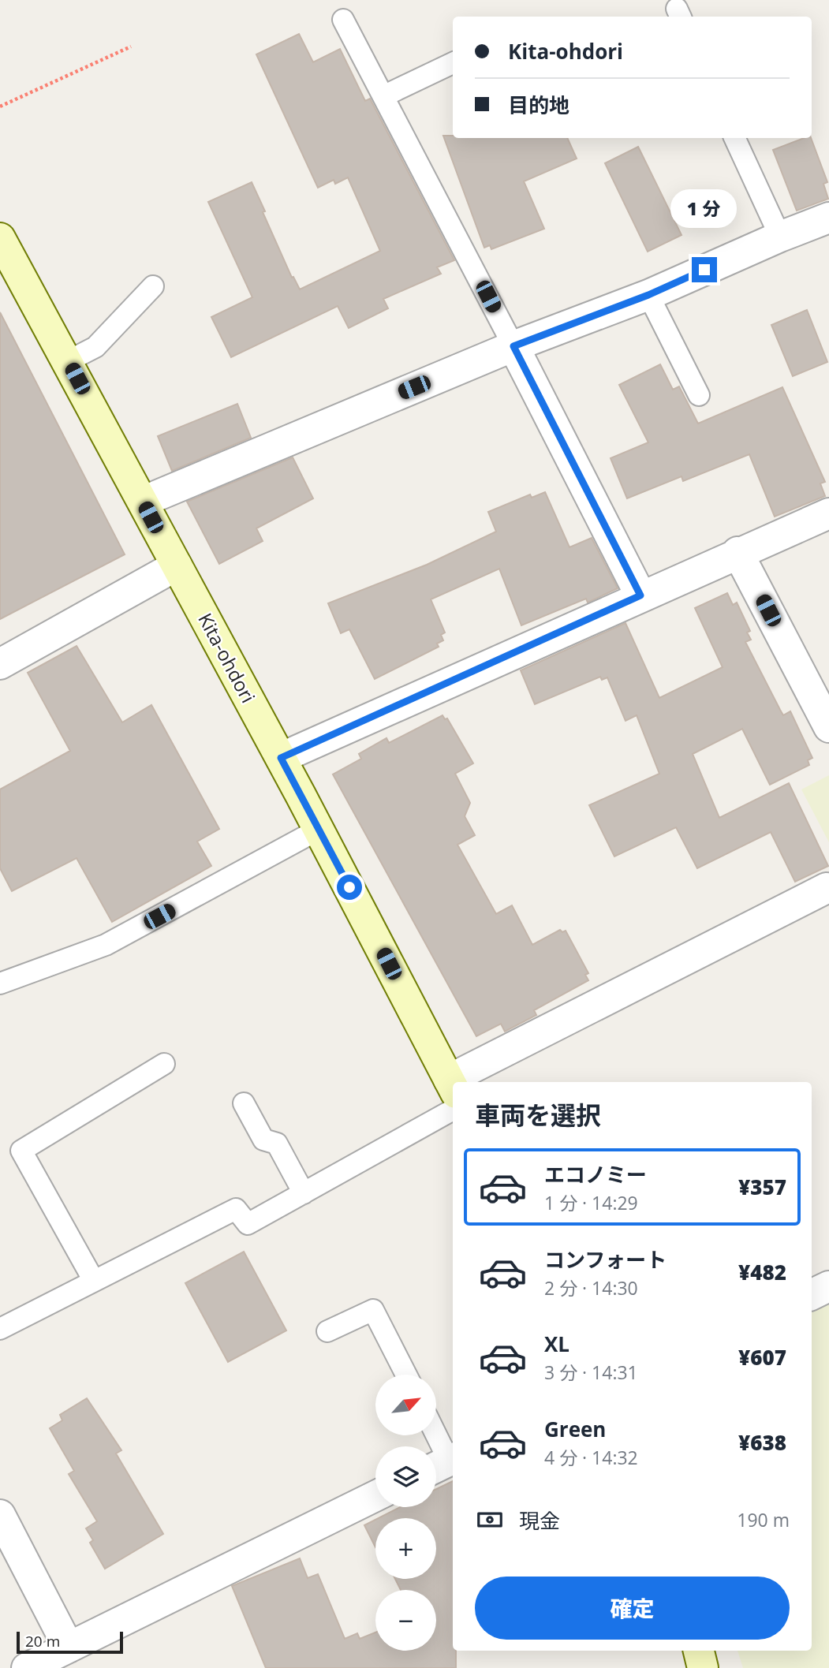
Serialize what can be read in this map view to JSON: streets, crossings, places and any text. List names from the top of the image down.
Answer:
{
  "streets": {
    "street": ["Kita-ohdori"]
  },
  "scale_bar": "20 m",
  "north": "top right",
  "page": {
    "banner": ["Kita-ohdori", "目的地"],
    "bubble": "1 分",
    "heading": "車両を選択",
    "list": [
      {
        "name": "エコノミー",
        "note": "1 分 · 14:29",
        "value": "¥357"
      },
      {
        "name": "コンフォート",
        "note": "2 分 · 14:30",
        "value": "¥482"
      },
      {
        "name": "XL",
        "note": "3 分 · 14:31",
        "value": "¥607"
      },
      {
        "name": "Green",
        "note": "4 分 · 14:32",
        "value": "¥638"
      }
    ],
    "map_buttons": ["+", "−"],
    "pay": ["現金", "190 m"],
    "buttons": "確定",
    "scale": "20 m"
  }
}
